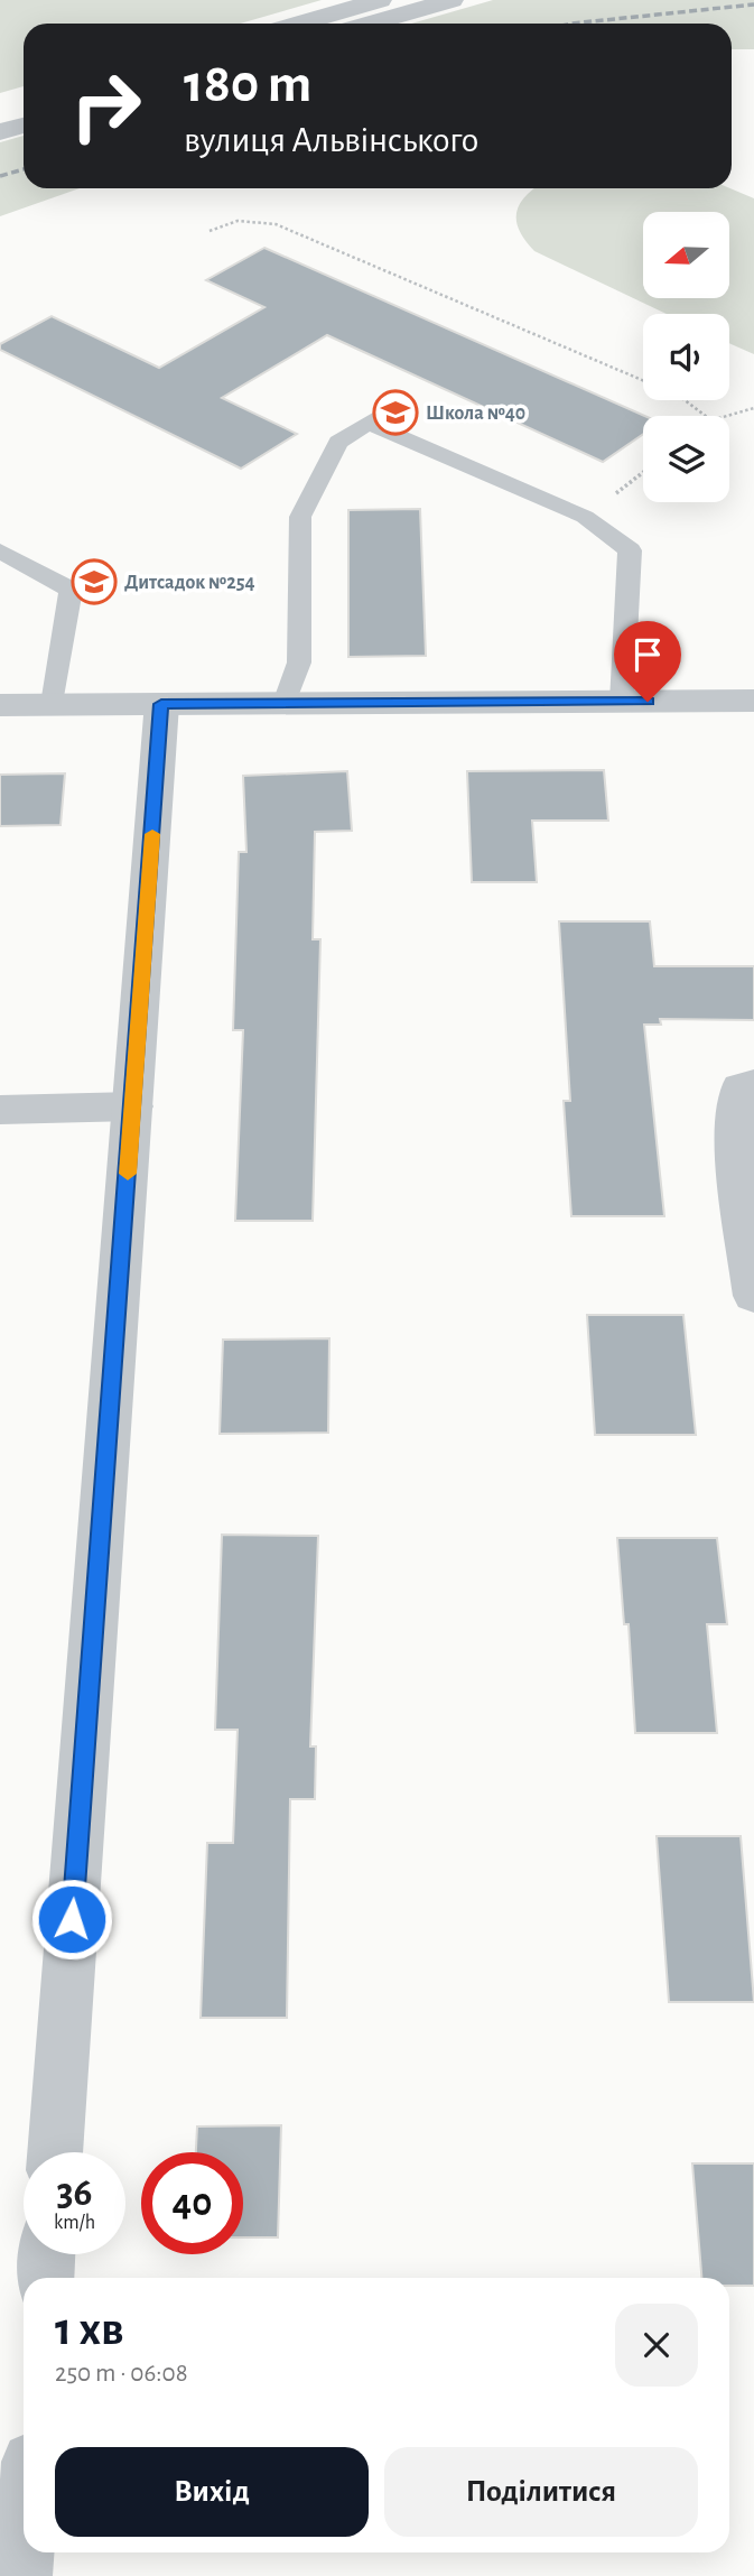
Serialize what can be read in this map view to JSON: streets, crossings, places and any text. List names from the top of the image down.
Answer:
{
  "places": {
    "school or university": ["Школа №40", "Дитсадок №254"]
  },
  "north": "left",
  "page": {
    "turn": ["180 m", "вулиця Альвінського"],
    "speed": "36 km/h",
    "limit": "40",
    "heading": ["1 хв", "250 m · 06:08"],
    "buttons": ["Вихід", "Поділитися"]
  }
}
